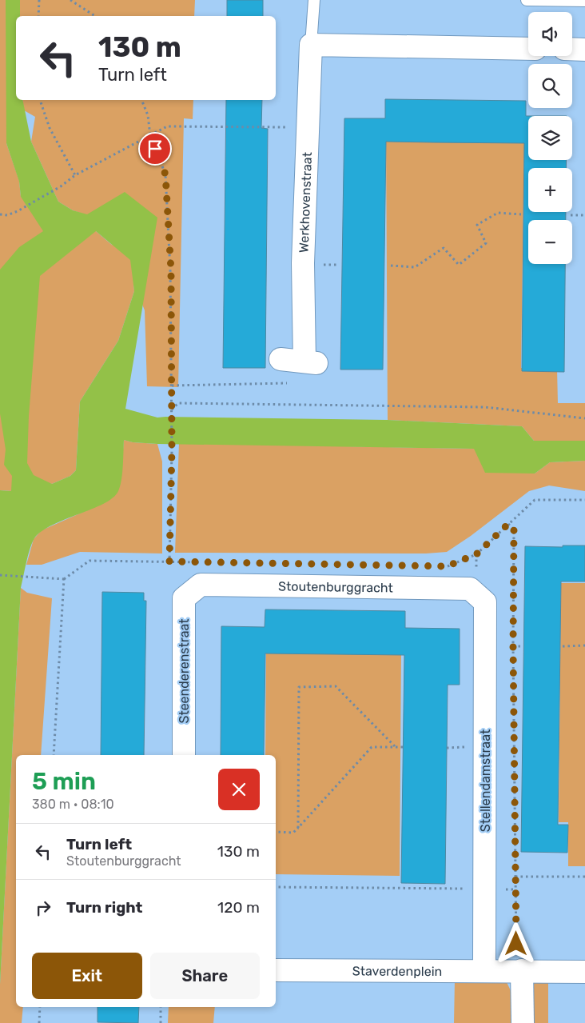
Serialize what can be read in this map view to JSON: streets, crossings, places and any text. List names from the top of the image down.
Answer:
{
  "streets": {
    "street": [
      "Werkhovenstraat",
      "Stoutenburggracht",
      "Steenderenstraat",
      "Stellendamstraat",
      "Staverdenplein"
    ]
  },
  "crossings": [
    ["Stoutenburggracht", "Steenderenstraat"],
    ["Stoutenburggracht", "Stellendamstraat"],
    ["Stellendamstraat", "Staverdenplein"]
  ],
  "page": {
    "map_buttons": ["+", "−"],
    "turn": ["130 m", "Turn left"],
    "heading": ["5 min", "380 m · 08:10"],
    "list": [
      {
        "name": "Turn left",
        "note": "Stoutenburggracht",
        "value": "130 m"
      },
      {
        "name": "Turn right",
        "value": "120 m"
      }
    ],
    "buttons": ["Exit", "Share"]
  }
}
